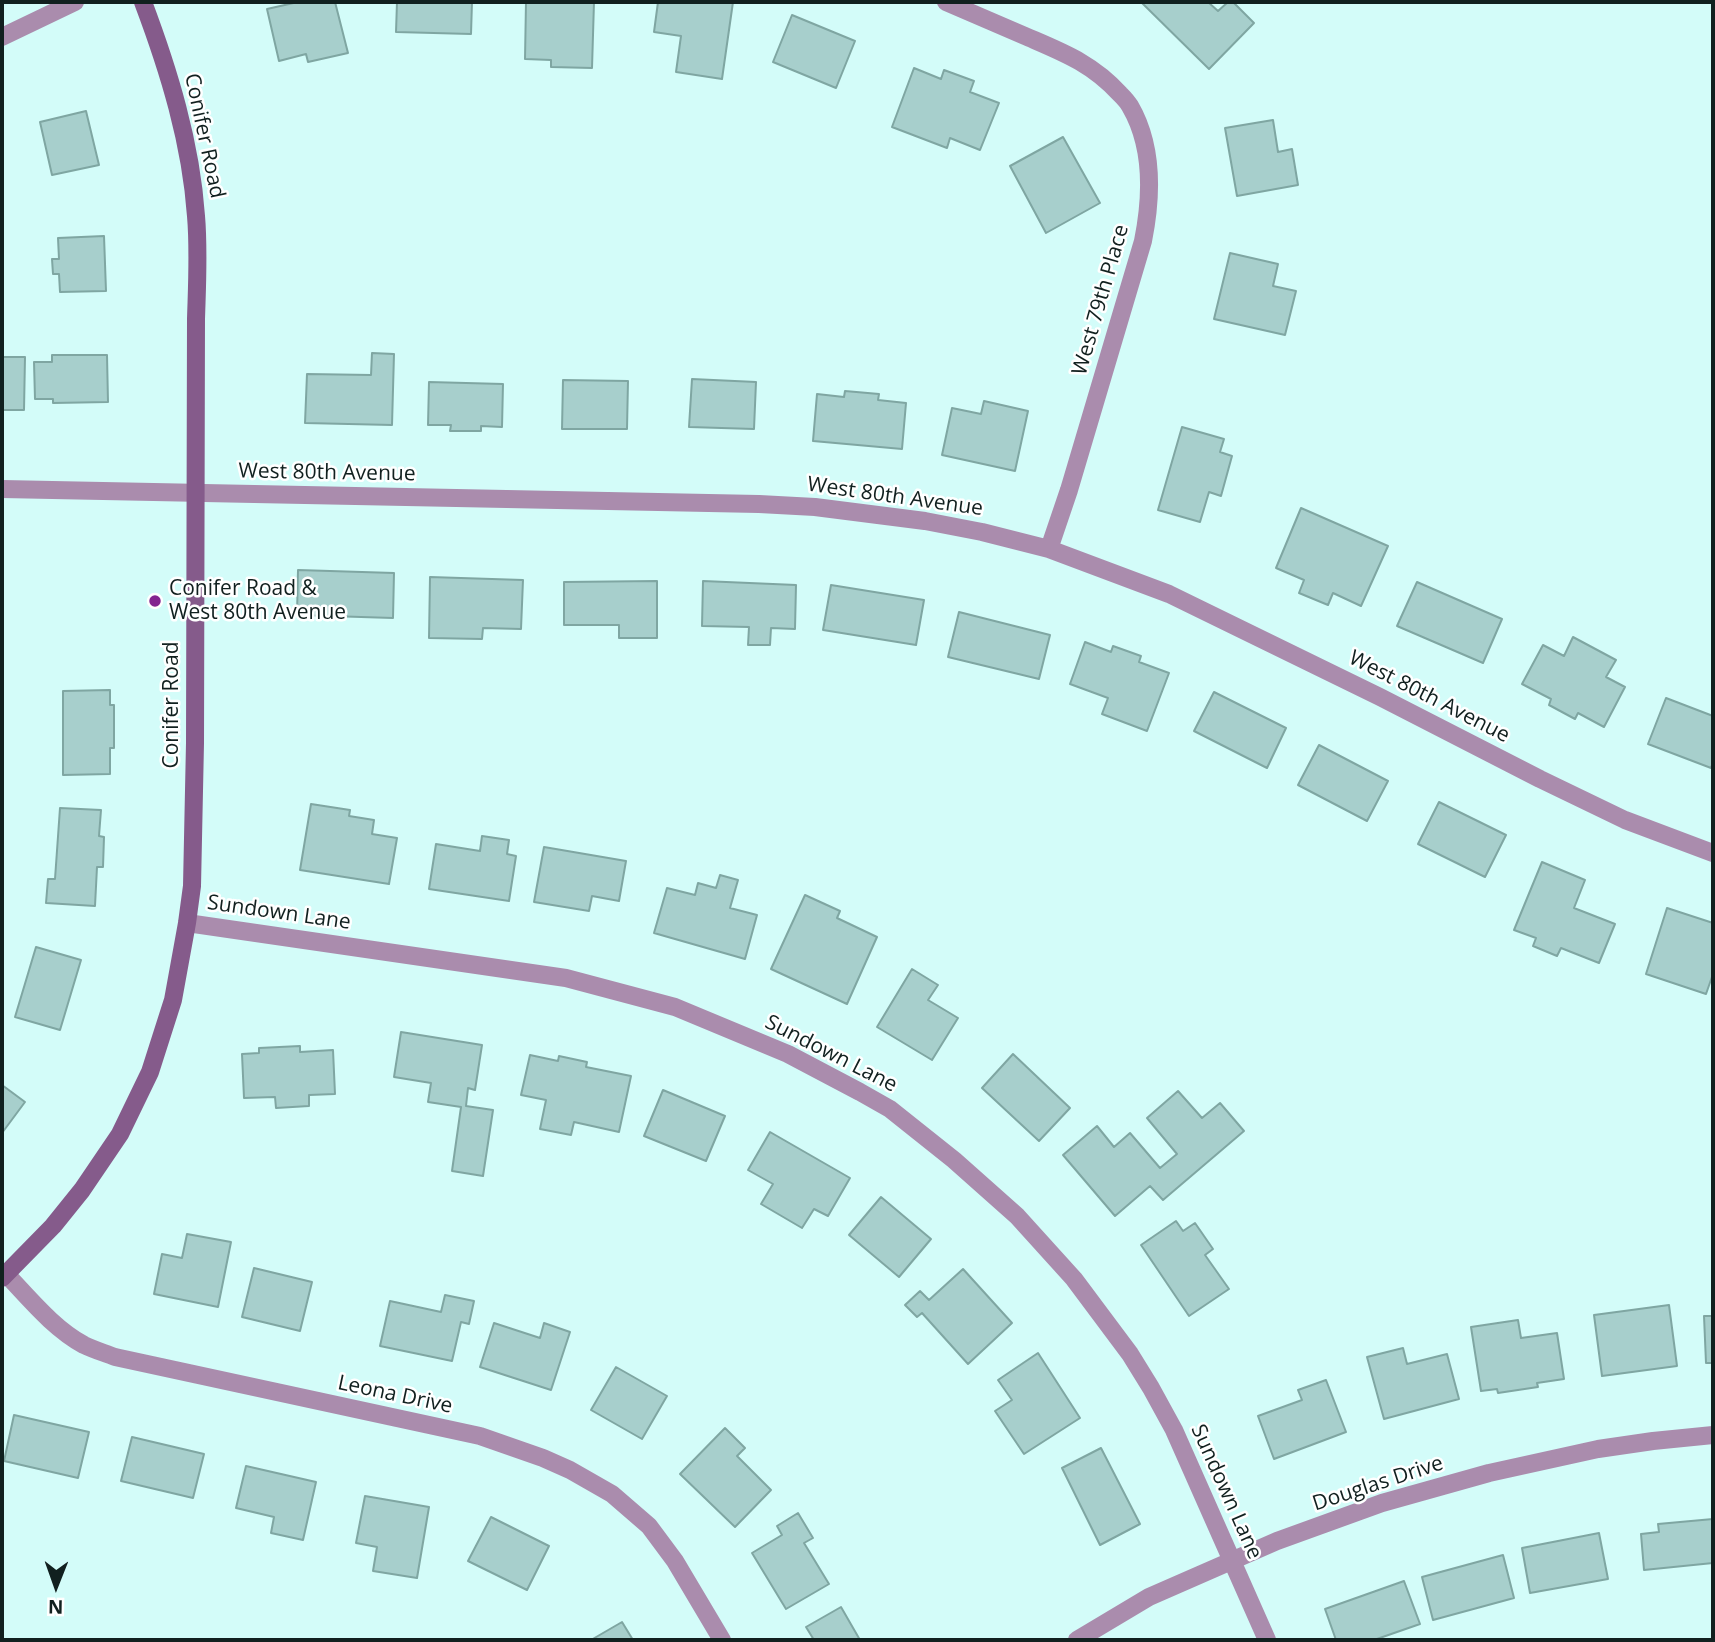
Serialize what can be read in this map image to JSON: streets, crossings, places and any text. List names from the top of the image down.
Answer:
{
  "streets": {
    "street": [
      "Conifer Road",
      "West 79th Place",
      "West 80th Avenue",
      "Sundown Lane",
      "Leona Drive",
      "Douglas Drive"
    ]
  },
  "crossings": [
    ["Conifer Road", "West 80th Avenue"],
    ["Conifer Road", "Sundown Lane"],
    ["Conifer Road", "Leona Drive"],
    ["West 79th Place", "West 80th Avenue"],
    ["Sundown Lane", "Douglas Drive"]
  ],
  "places": ["Conifer Road & West 80th Avenue"],
  "north": "bottom"
}
